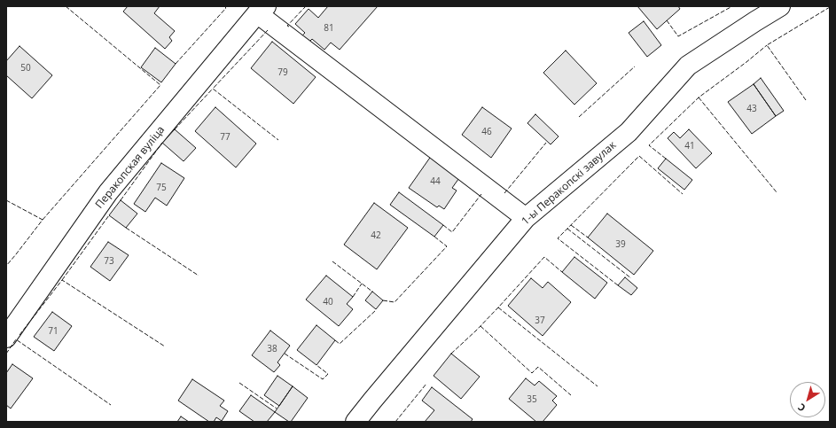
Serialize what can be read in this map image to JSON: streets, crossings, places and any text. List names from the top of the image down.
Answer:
{
  "streets": {
    "street": ["Перакопская вуліца", "1-ы Перакопскі завулак"]
  },
  "house_numbers": [
    "81",
    "50",
    "79",
    "43",
    "46",
    "77",
    "41",
    "44",
    "75",
    "42",
    "39",
    "73",
    "40",
    "37",
    "71",
    "38",
    "35"
  ],
  "north": "bottom left"
}
